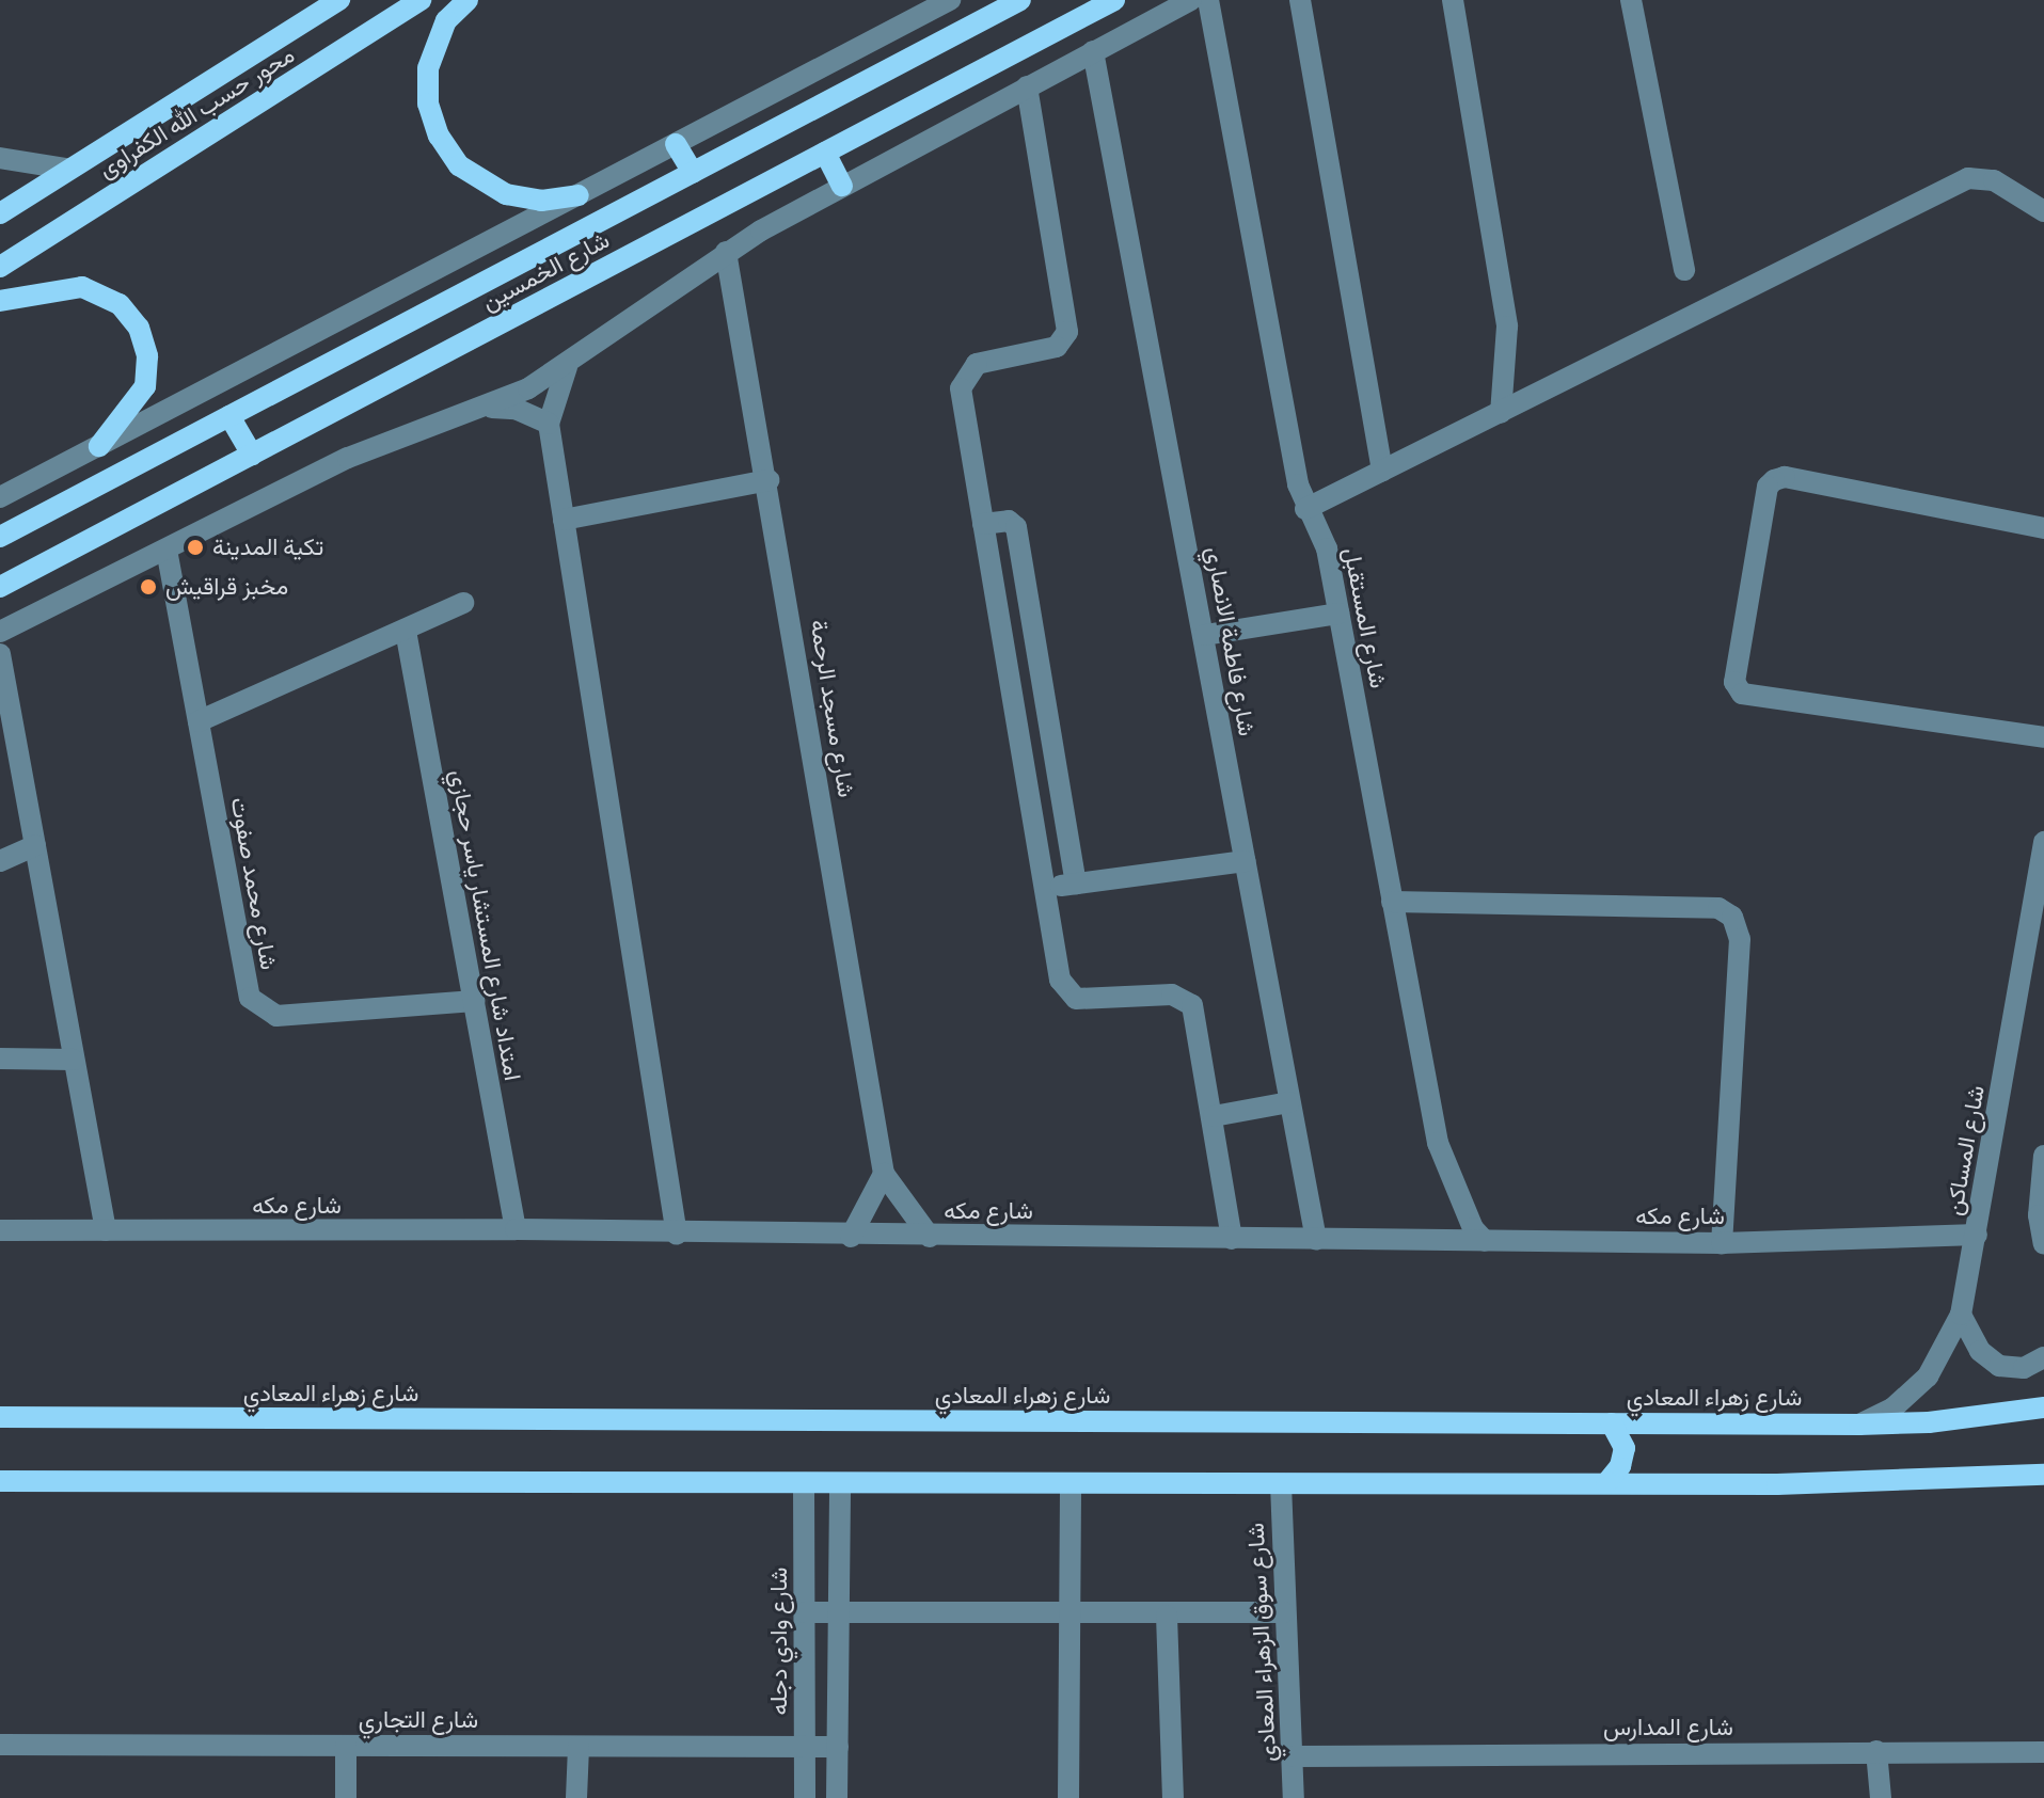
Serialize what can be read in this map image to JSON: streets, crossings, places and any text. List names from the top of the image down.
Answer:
{
  "streets": {
    "main road": ["محور حسب الله الكفراوى", "شارع الخمسين", "شارع زهراء المعادي"],
    "street": [
      "شارع المستقبل",
      "شارع فاطمة الانصاري",
      "شارع مسجد الرحمة",
      "شارع محمد صفوت",
      "امتداد شارع المستشار ياسر حجازي",
      "شارع المساكن",
      "شارع مكه",
      "شارع وادي دجله",
      "شارع سوق الزهراء المعادي",
      "شارع التجاري",
      "شارع المدارس"
    ]
  },
  "crossings": [
    ["شارع المستقبل", "شارع مكه"],
    ["شارع فاطمة الانصاري", "شارع مكه"],
    ["شارع مسجد الرحمة", "شارع مكه"],
    ["شارع محمد صفوت", "امتداد شارع المستشار ياسر حجازي"],
    ["امتداد شارع المستشار ياسر حجازي", "شارع مكه"],
    ["شارع المساكن", "شارع مكه"],
    ["شارع المساكن", "شارع زهراء المعادي"],
    ["شارع وادي دجله", "شارع التجاري"],
    ["شارع سوق الزهراء المعادي", "شارع المدارس"]
  ],
  "places": ["تكية المدينة", "مخبز قراقيش"]
}
